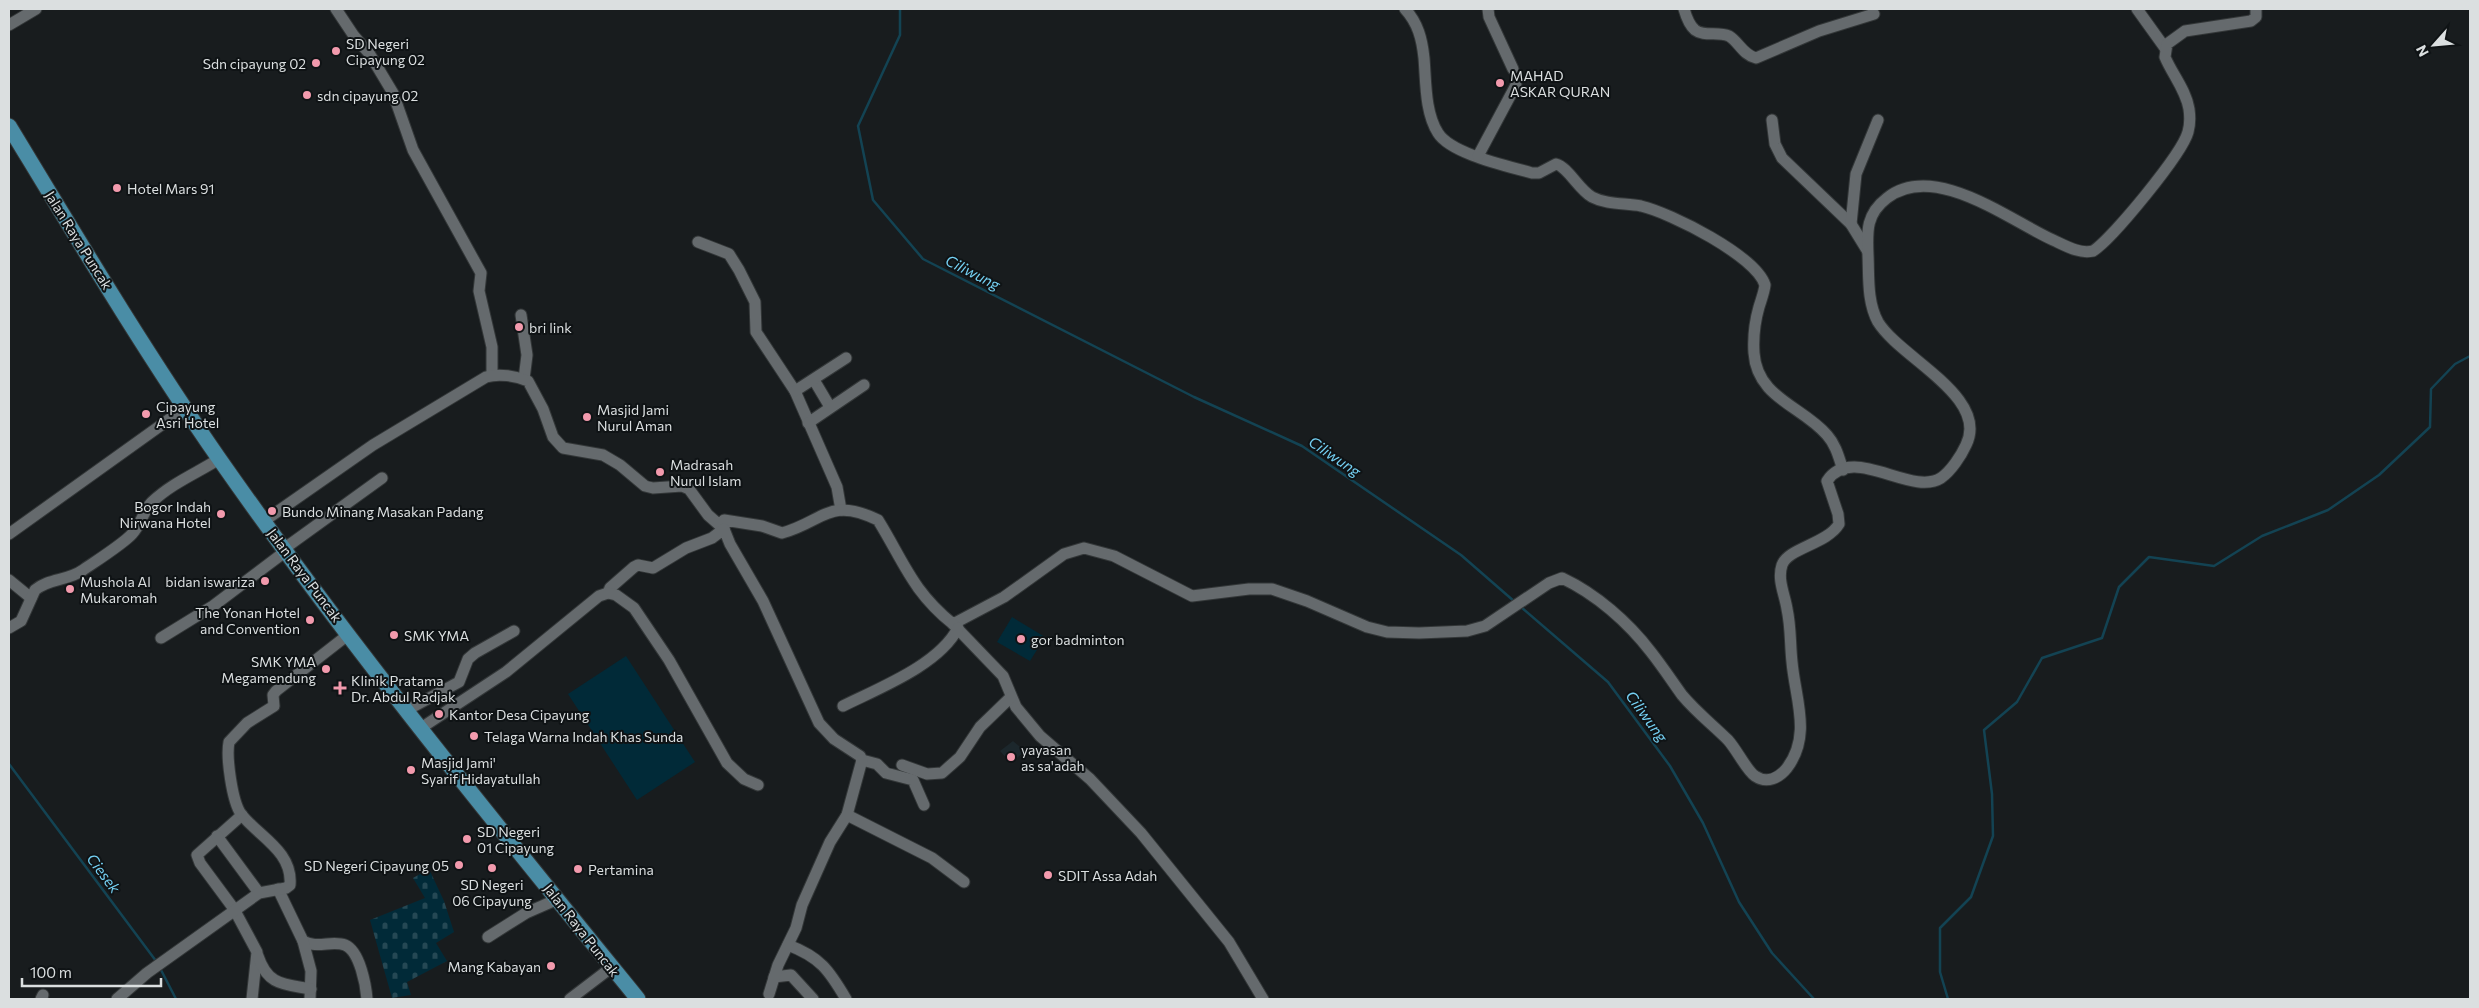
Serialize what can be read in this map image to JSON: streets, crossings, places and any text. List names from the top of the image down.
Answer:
{
  "streets": {
    "highway": ["Jalan Raya Puncak"]
  },
  "water": ["Ciliwung", "Ciesek"],
  "places": {
    "other": [
      "SD Negeri Cipayung 02",
      "Sdn cipayung 02",
      "MAHAD ASKAR QURAN",
      "sdn cipayung 02",
      "Hotel Mars 91",
      "bri link",
      "Cipayung Asri Hotel",
      "Masjid Jami Nurul Aman",
      "Madrasah Nurul Islam",
      "Bundo Minang Masakan Padang",
      "Bogor Indah Nirwana Hotel",
      "bidan iswariza",
      "Mushola Al Mukaromah",
      "The Yonan Hotel and Convention",
      "SMK YMA",
      "gor badminton",
      "SMK YMA Megamendung",
      "Kantor Desa Cipayung",
      "Telaga Warna Indah Khas Sunda",
      "yayasan as sa'adah",
      "Masjid Jami' Syarif Hidayatullah",
      "SD Negeri 01 Cipayung",
      "SD Negeri Cipayung 05",
      "SD Negeri 06 Cipayung",
      "Pertamina",
      "SDIT Assa Adah",
      "Mang Kabayan"
    ],
    "health": ["Klinik Pratama Dr. Abdul Radjak"]
  },
  "scale_bar": "100 m",
  "north": "bottom left"
}
